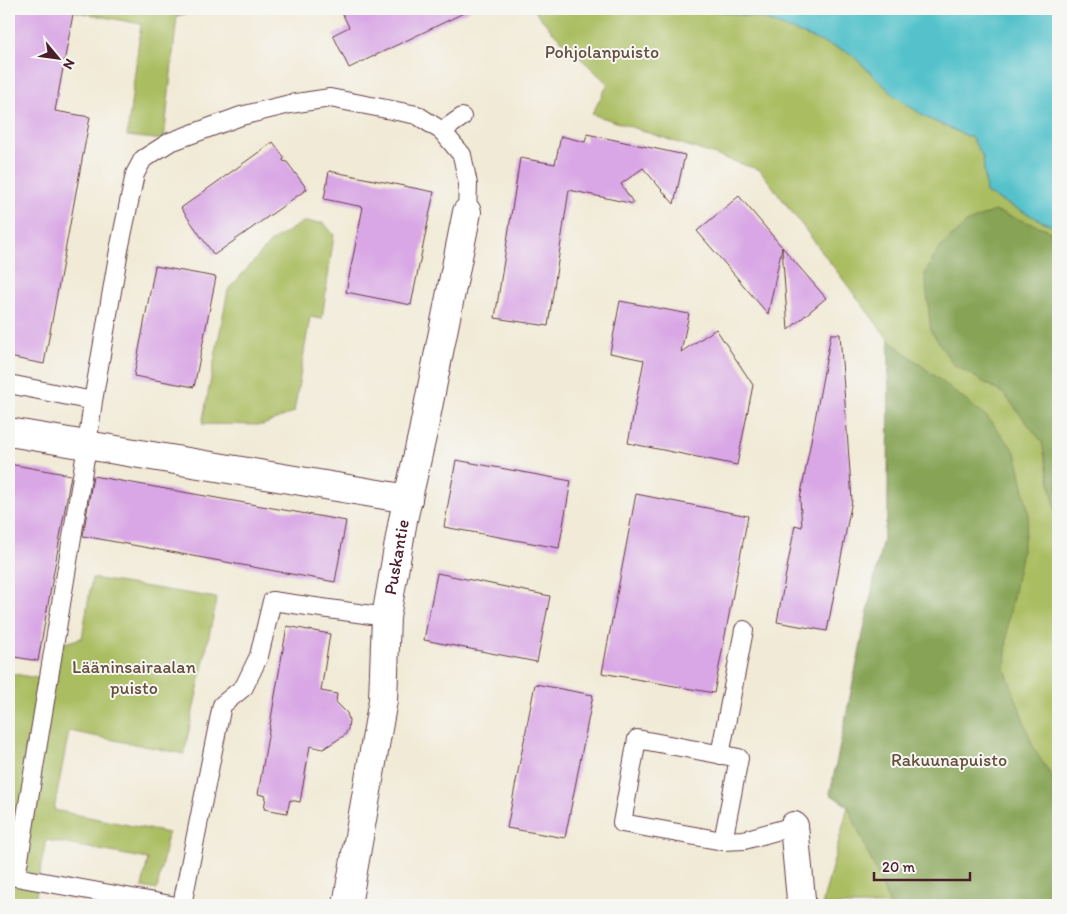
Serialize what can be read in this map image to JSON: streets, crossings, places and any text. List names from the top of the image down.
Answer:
{
  "streets": {
    "street": ["Puskantie"]
  },
  "parks": ["Pohjolanpuisto", "Lääninsairaalan puisto", "Rakuunapuisto"],
  "scale_bar": "20 m",
  "north": "bottom right"
}
